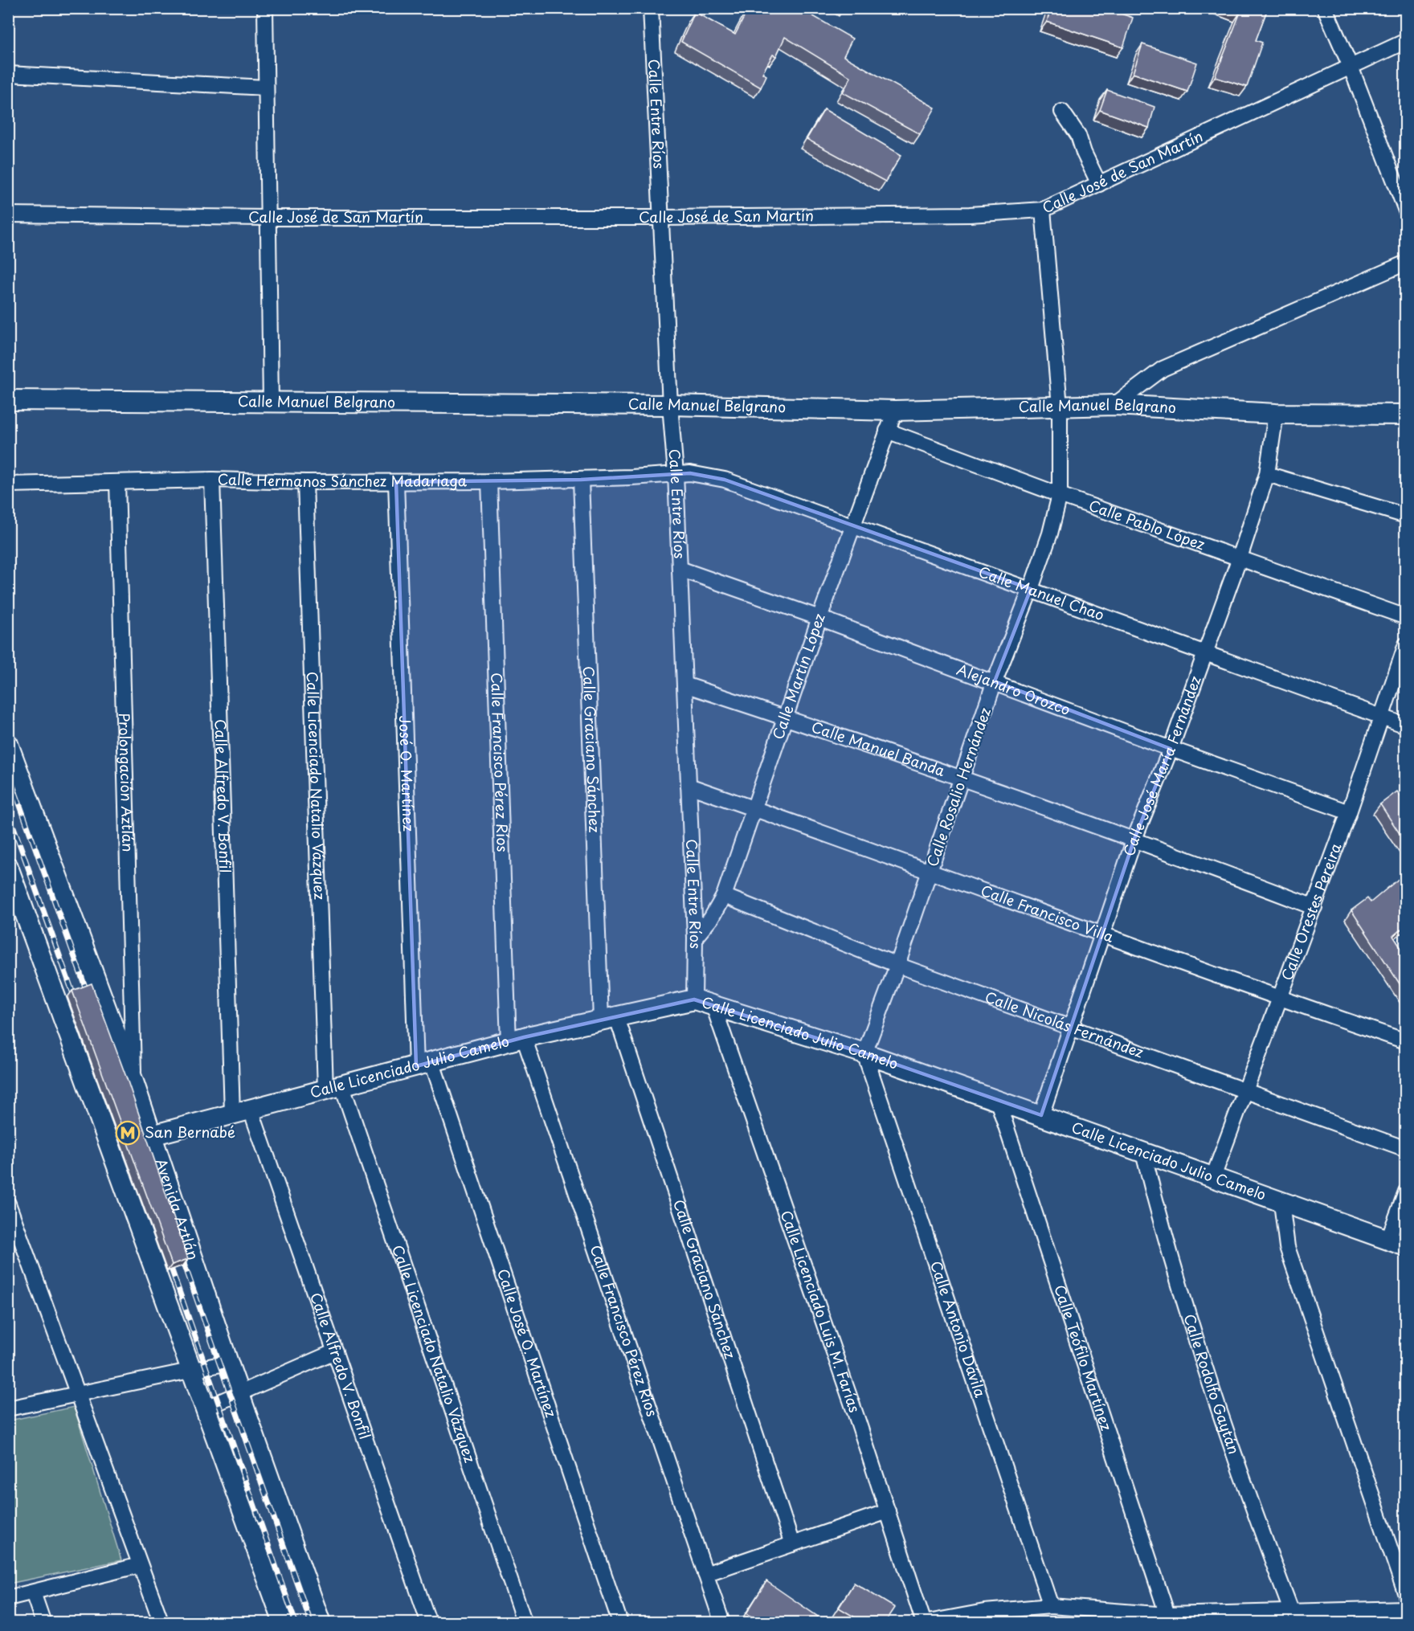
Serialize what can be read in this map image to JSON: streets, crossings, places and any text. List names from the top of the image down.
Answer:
{
  "streets": {
    "street": [
      "Calle Entre Ríos",
      "Calle José de San Martín",
      "Calle Manuel Belgrano",
      "Calle Hermanos Sánchez Madariaga",
      "Calle Pablo López",
      "Calle Manuel Chao",
      "Calle Martín López",
      "Alejandro Orozco",
      "Calle Manuel Banda",
      "Calle Graciano Sánchez",
      "Calle Francisco Pérez Ríos",
      "Calle José María Fernández",
      "José O. Martínez",
      "Prolongación Aztlán",
      "Calle Licenciado Natalio Vázquez",
      "Calle Rosalio Hernández",
      "Calle Alfredo V. Bonfil",
      "Calle Orestes Pereira",
      "Calle Francisco Villa",
      "Calle Nicolás Fernández",
      "Calle Licenciado Julio Camelo",
      "Avenida Aztlán",
      "Calle Licenciado Luis M. Farías",
      "Calle Antonio Dávila",
      "Calle José O. Martínez",
      "Calle Teófilo Martínez",
      "Calle Rodolfo Gaytán"
    ]
  },
  "crossings": [
    ["Calle Entre Ríos", "Calle José de San Martín"],
    ["Calle Entre Ríos", "Calle Manuel Belgrano"],
    ["Calle Entre Ríos", "Calle Hermanos Sánchez Madariaga"],
    ["Calle Entre Ríos", "Calle Manuel Chao"],
    ["Calle Entre Ríos", "Calle Martín López"],
    ["Calle Entre Ríos", "Alejandro Orozco"],
    ["Calle Entre Ríos", "Calle Manuel Banda"],
    ["Calle Entre Ríos", "Calle Francisco Villa"],
    ["Calle Entre Ríos", "Calle Licenciado Julio Camelo"],
    ["Calle Entre Ríos", "Calle Licenciado Luis M. Farías"],
    ["Calle José de San Martín", "Calle Rosalio Hernández"],
    ["Calle Manuel Belgrano", "Calle Martín López"],
    ["Calle Manuel Belgrano", "Calle José María Fernández"],
    ["Calle Manuel Belgrano", "Calle Rosalio Hernández"],
    ["Calle Hermanos Sánchez Madariaga", "Calle Manuel Chao"],
    ["Calle Hermanos Sánchez Madariaga", "Calle Graciano Sánchez"],
    ["Calle Hermanos Sánchez Madariaga", "Calle Francisco Pérez Ríos"],
    ["Calle Hermanos Sánchez Madariaga", "José O. Martínez"],
    ["Calle Hermanos Sánchez Madariaga", "Prolongación Aztlán"],
    ["Calle Hermanos Sánchez Madariaga", "Calle Licenciado Natalio Vázquez"],
    ["Calle Hermanos Sánchez Madariaga", "Calle Alfredo V. Bonfil"],
    ["Calle Pablo López", "Calle Martín López"],
    ["Calle Pablo López", "Calle José María Fernández"],
    ["Calle Pablo López", "Calle Rosalio Hernández"],
    ["Calle Manuel Chao", "Calle Martín López"],
    ["Calle Manuel Chao", "Calle José María Fernández"],
    ["Calle Manuel Chao", "Calle Rosalio Hernández"],
    ["Calle Manuel Chao", "Calle Orestes Pereira"],
    ["Calle Martín López", "Alejandro Orozco"],
    ["Calle Martín López", "Calle Manuel Banda"],
    ["Calle Martín López", "Calle Francisco Villa"],
    ["Calle Martín López", "Calle Nicolás Fernández"],
    ["Alejandro Orozco", "Calle José María Fernández"],
    ["Alejandro Orozco", "Calle Rosalio Hernández"],
    ["Alejandro Orozco", "Calle Orestes Pereira"],
    ["Calle Manuel Banda", "Calle José María Fernández"],
    ["Calle Manuel Banda", "Calle Rosalio Hernández"],
    ["Calle Manuel Banda", "Calle Orestes Pereira"],
    ["Calle Graciano Sánchez", "Calle Licenciado Julio Camelo"],
    ["Calle Francisco Pérez Ríos", "Calle Licenciado Julio Camelo"],
    ["Calle José María Fernández", "Calle Francisco Villa"],
    ["Calle José María Fernández", "Calle Nicolás Fernández"],
    ["Calle José María Fernández", "Calle Licenciado Julio Camelo"],
    ["José O. Martínez", "Calle Licenciado Julio Camelo"],
    ["José O. Martínez", "Calle José O. Martínez"],
    ["Prolongación Aztlán", "Avenida Aztlán"],
    ["Calle Licenciado Natalio Vázquez", "Calle Licenciado Julio Camelo"],
    ["Calle Rosalio Hernández", "Calle Francisco Villa"],
    ["Calle Rosalio Hernández", "Calle Nicolás Fernández"],
    ["Calle Rosalio Hernández", "Calle Licenciado Julio Camelo"],
    ["Calle Rosalio Hernández", "Calle Antonio Dávila"],
    ["Calle Alfredo V. Bonfil", "Calle Licenciado Julio Camelo"],
    ["Calle Orestes Pereira", "Calle Francisco Villa"],
    ["Calle Orestes Pereira", "Calle Nicolás Fernández"],
    ["Calle Orestes Pereira", "Calle Licenciado Julio Camelo"],
    ["Calle Licenciado Julio Camelo", "Avenida Aztlán"],
    ["Calle Licenciado Julio Camelo", "Calle Licenciado Luis M. Farías"],
    ["Calle Licenciado Julio Camelo", "Calle Antonio Dávila"],
    ["Calle Licenciado Julio Camelo", "Calle José O. Martínez"],
    ["Calle Licenciado Julio Camelo", "Calle Teófilo Martínez"],
    ["Calle Licenciado Julio Camelo", "Calle Rodolfo Gaytán"]
  ],
  "places": {
    "metro station": ["San Bernabé"]
  }
}
